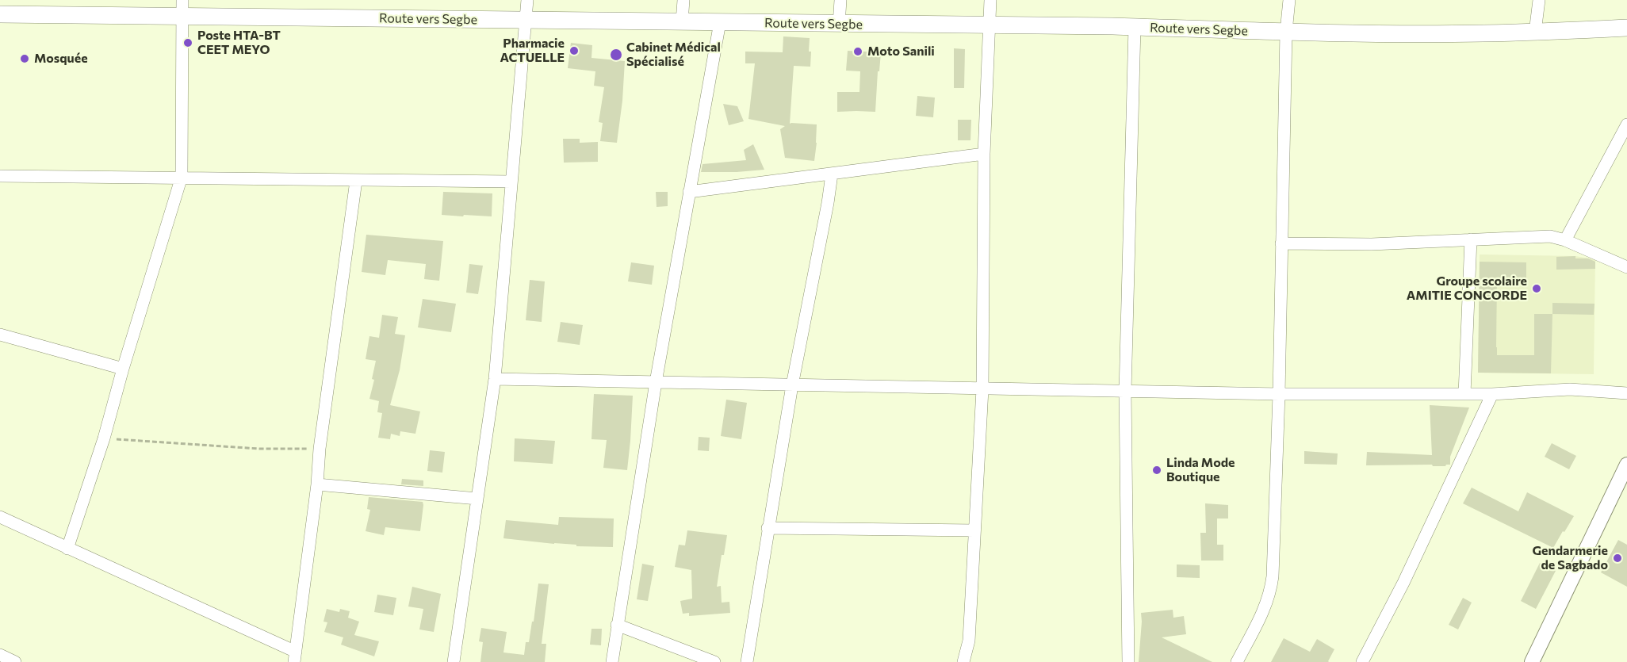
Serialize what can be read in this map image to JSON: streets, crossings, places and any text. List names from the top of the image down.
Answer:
{
  "streets": {
    "main road": ["Route vers Segbe"]
  },
  "places": [
    "Poste HTA-BT CEET MEYO",
    "Pharmacie ACTUELLE",
    "Moto Sanili",
    "Cabinet Médical Spécialisé",
    "Mosquée",
    "Groupe scolaire AMITIE CONCORDE",
    "Linda Mode Boutique",
    "Gendarmerie de Sagbado"
  ]
}
